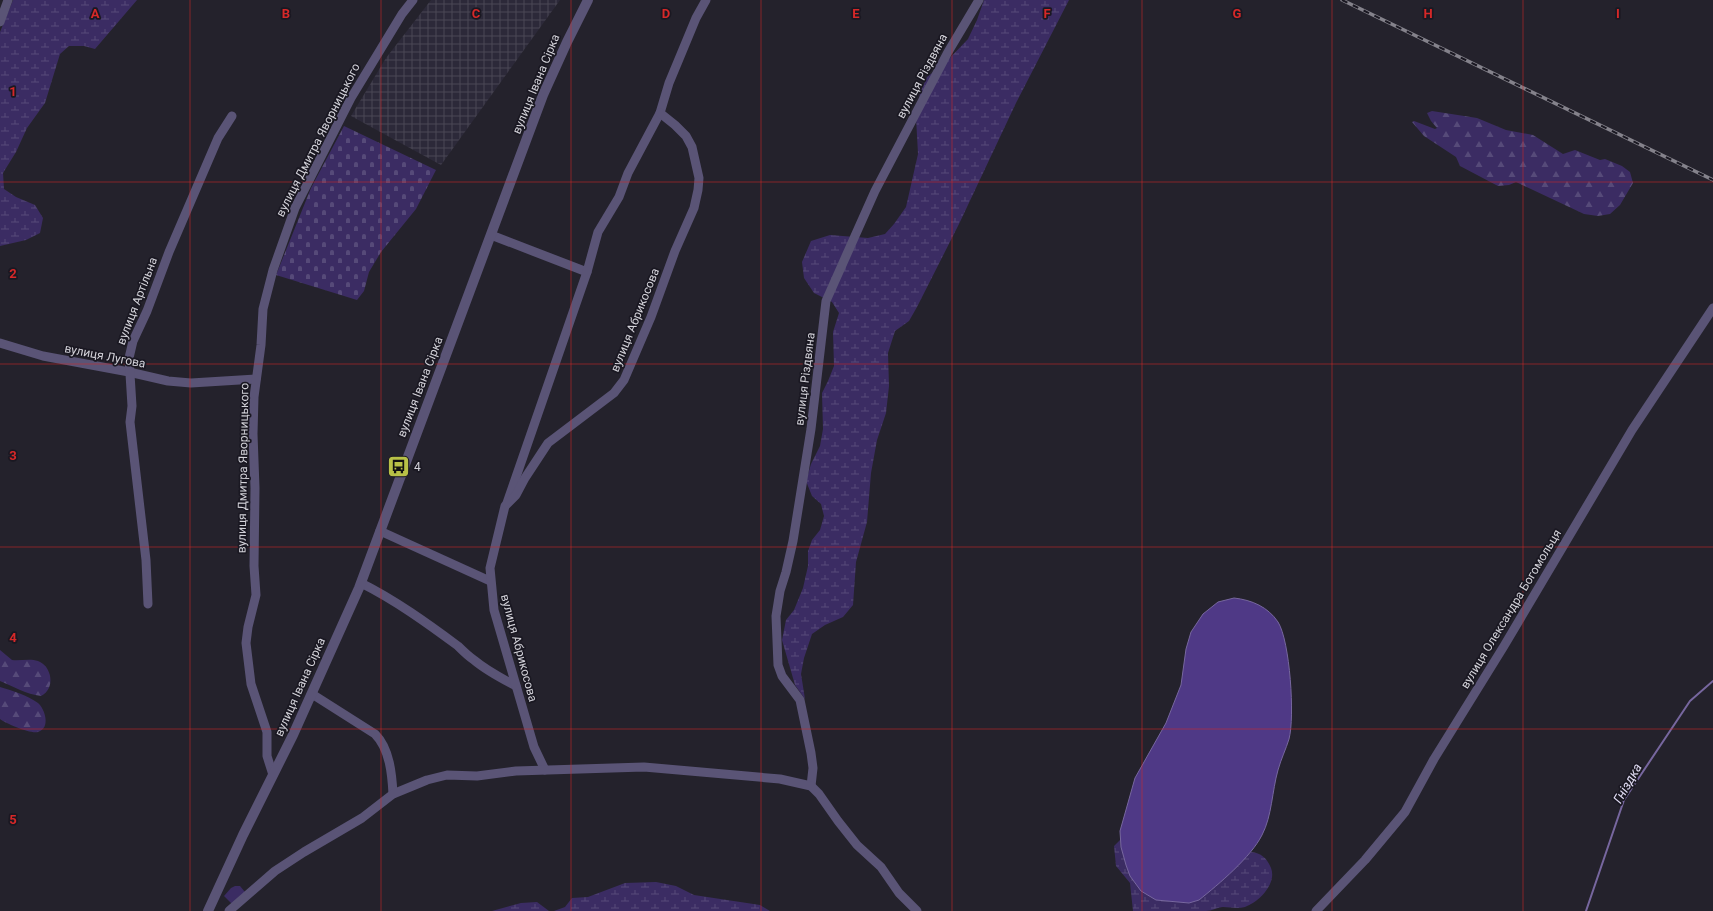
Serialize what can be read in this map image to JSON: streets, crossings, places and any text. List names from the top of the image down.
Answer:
{
  "streets": {
    "street": [
      "вулиця Різдвяна",
      "вулиця Івана Сірка",
      "вулиця Дмитра Яворницького",
      "вулиця Артільна",
      "вулиця Абрикосова",
      "вулиця Лугова",
      "вулиця Олександра Богомольця"
    ]
  },
  "crossings": [
    ["вулиця Івана Сірка", "вулиця Дмитра Яворницького"],
    ["вулиця Дмитра Яворницького", "вулиця Лугова"],
    ["вулиця Артільна", "вулиця Лугова"]
  ],
  "water": ["Гніздка"],
  "places": {
    "bus stop": ["4"]
  },
  "grid": {
    "columns": [
      "A",
      "B",
      "C",
      "D",
      "E",
      "F",
      "G",
      "H",
      "I"
    ],
    "rows": [
      "1",
      "2",
      "3",
      "4",
      "5"
    ]
  }
}
